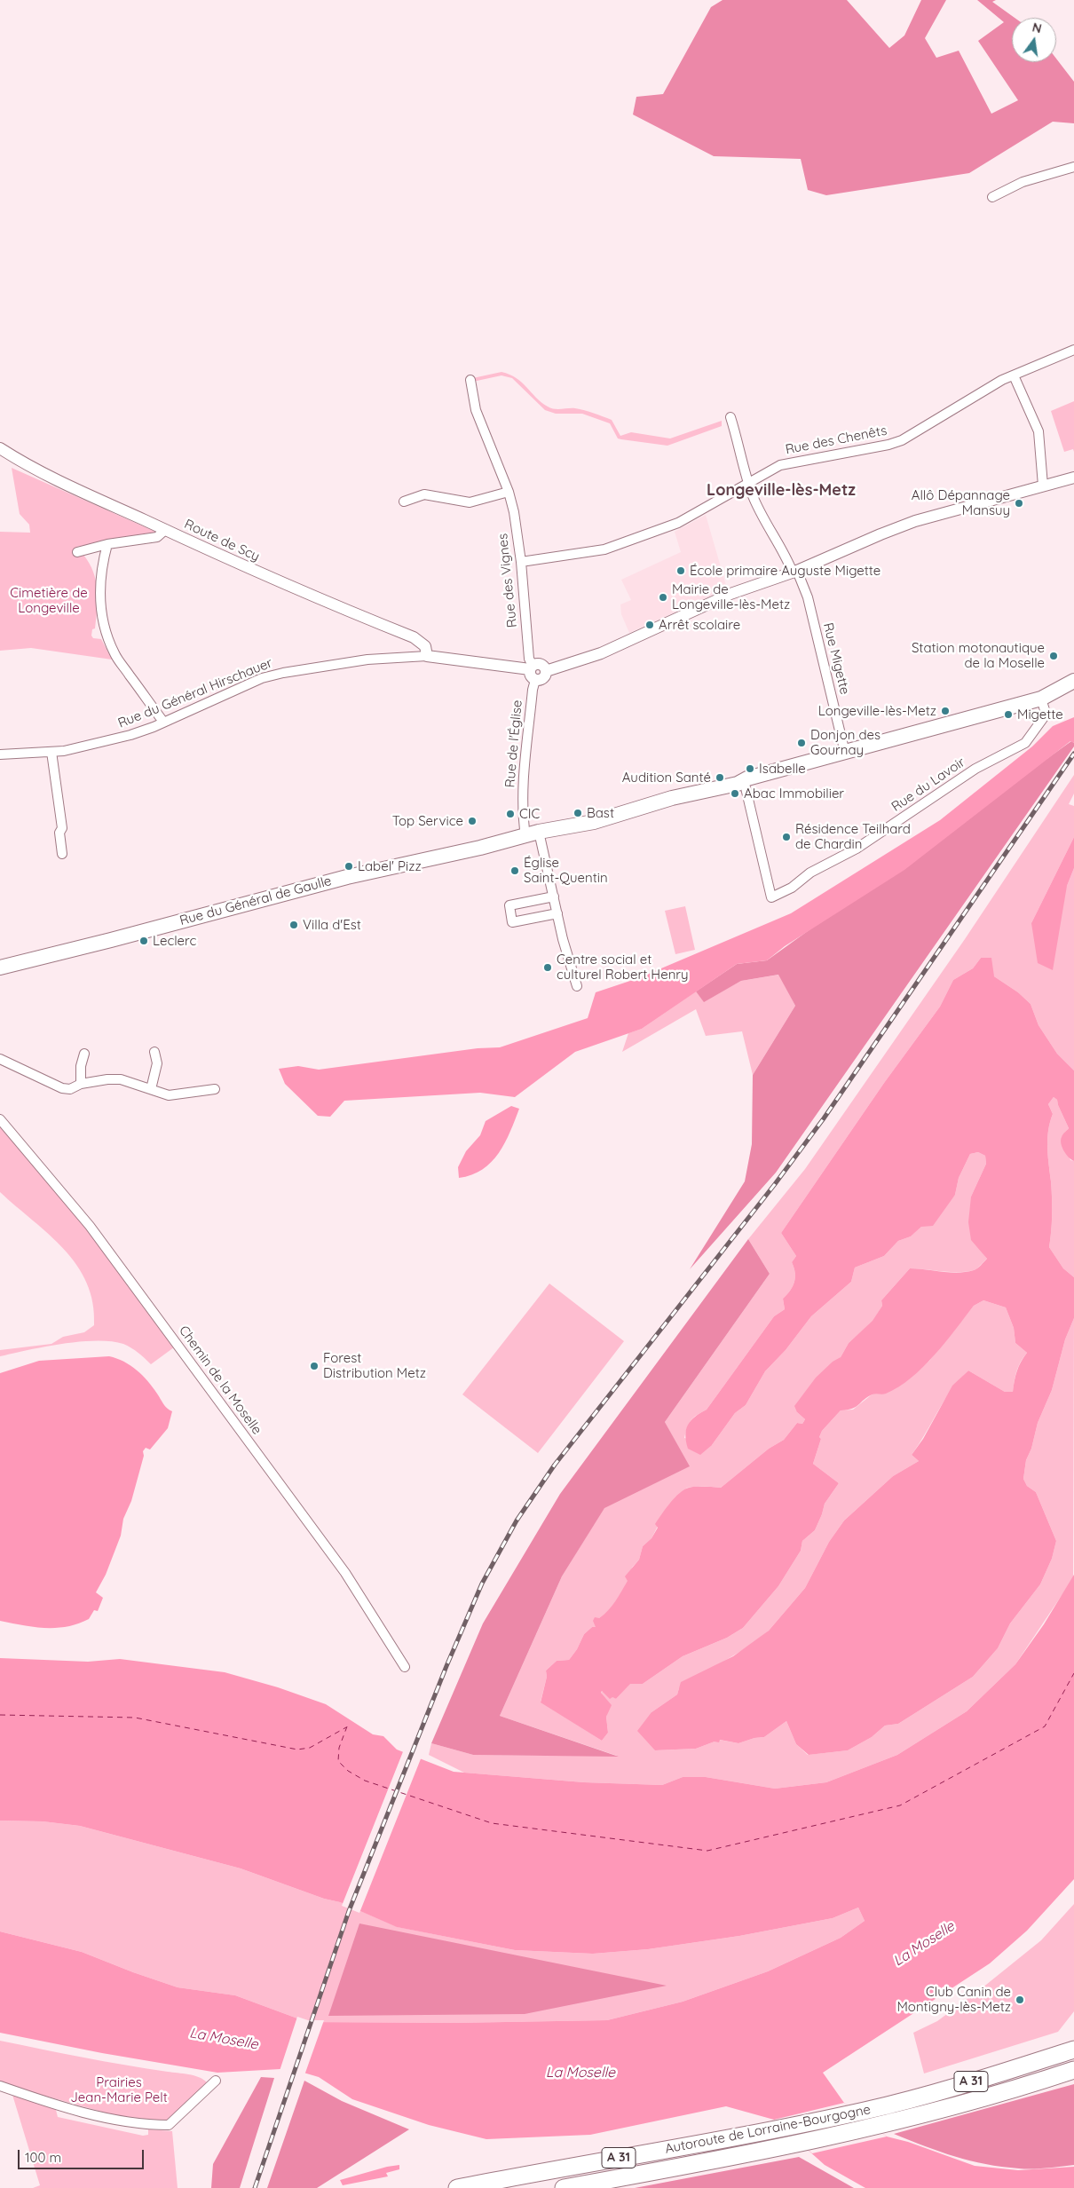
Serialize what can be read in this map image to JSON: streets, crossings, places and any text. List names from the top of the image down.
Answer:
{
  "streets": {
    "highway": ["A 31", "Autoroute de Lorraine-Bourgogne"],
    "main road": ["Rue du Général de Gaulle"],
    "street": [
      "Rue des Chenêts",
      "Route de Scy",
      "Rue des Vignes",
      "Rue Migette",
      "Rue du Général Hirschauer",
      "Rue de l'Église",
      "Rue du Lavoir",
      "Chemin de la Moselle"
    ]
  },
  "crossings": [
    ["Rue des Chenêts", "Rue des Vignes"],
    ["Rue des Chenêts", "Rue Migette"],
    ["Route de Scy", "Rue du Général Hirschauer"],
    ["Rue des Vignes", "Rue de l'Église"],
    ["Rue Migette", "Rue du Général de Gaulle"],
    ["Rue de l'Église", "Rue du Général de Gaulle"],
    ["Rue du Lavoir", "Rue du Général de Gaulle"]
  ],
  "districts": ["Longeville-lès-Metz"],
  "water": ["La Moselle"],
  "parks": ["Cimetière de Longeville", "Prairies Jean-Marie Pelt"],
  "places": [
    "Allô Dépannage Mansuy",
    "École primaire Auguste Migette",
    "Mairie de Longeville-lès-Metz",
    "Arrêt scolaire",
    "Station motonautique de la Moselle",
    "Longeville-lès-Metz",
    "Migette",
    "Donjon des Gournay",
    "Isabelle",
    "Audition Santé",
    "Abac Immobilier",
    "Bast",
    "CIC",
    "Top Service",
    "Résidence Teilhard de Chardin",
    "Label' Pizz",
    "Église Saint-Quentin",
    "Villa d'Est",
    "Leclerc",
    "Centre social et culturel Robert Henry",
    "Forest Distribution Metz",
    "Club Canin de Montigny-lès-Metz"
  ],
  "scale_bar": "100 m",
  "north": "top"
}
